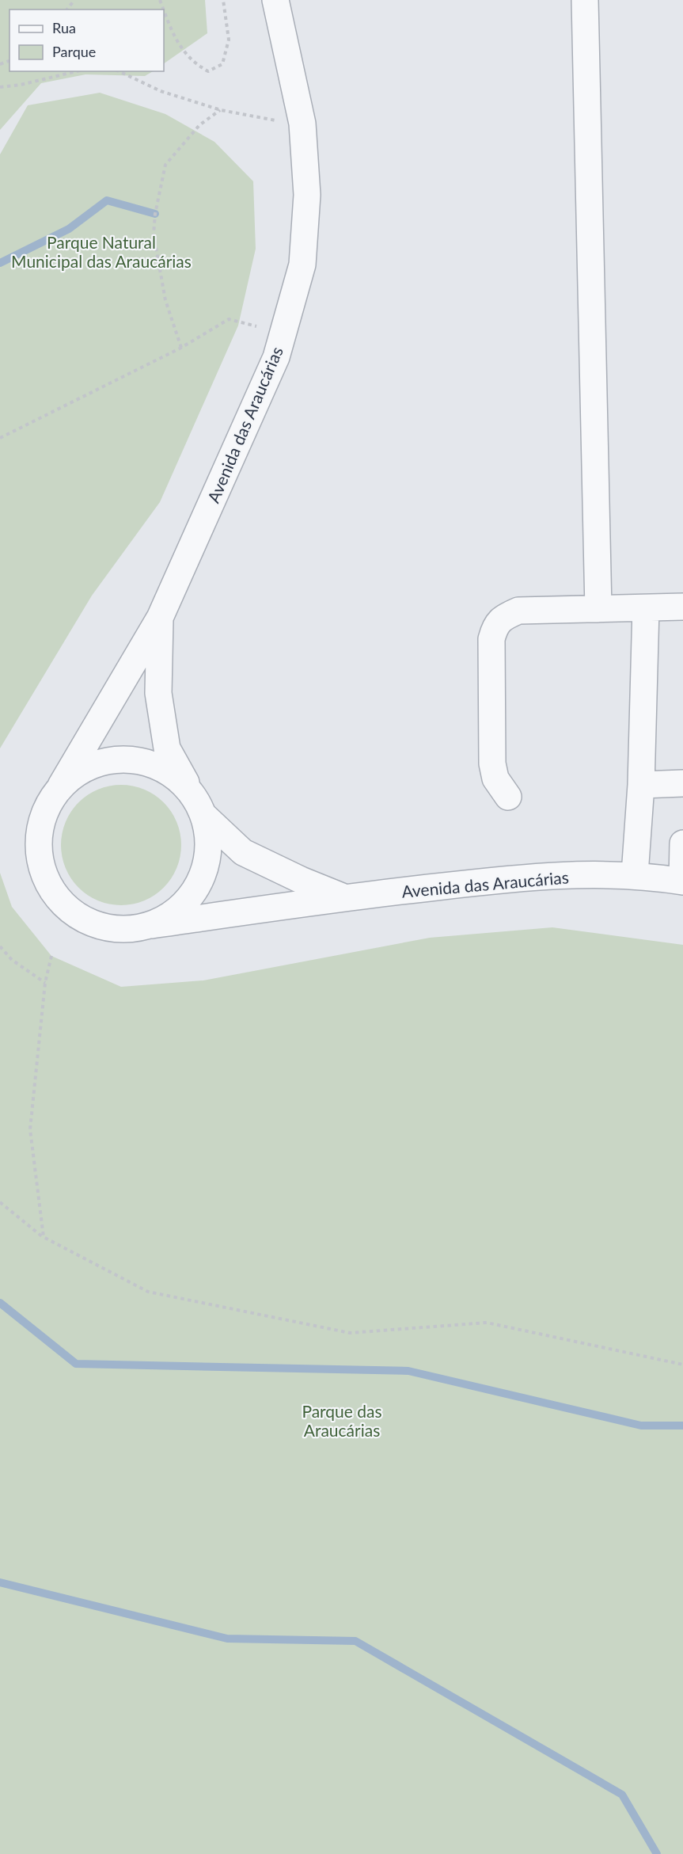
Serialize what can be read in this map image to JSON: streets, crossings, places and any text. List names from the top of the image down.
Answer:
{
  "streets": {
    "street": ["Avenida das Araucárias"]
  },
  "parks": ["Parque Natural Municipal das Araucárias", "Parque das Araucárias"],
  "legend": ["Rua", "Parque"]
}
